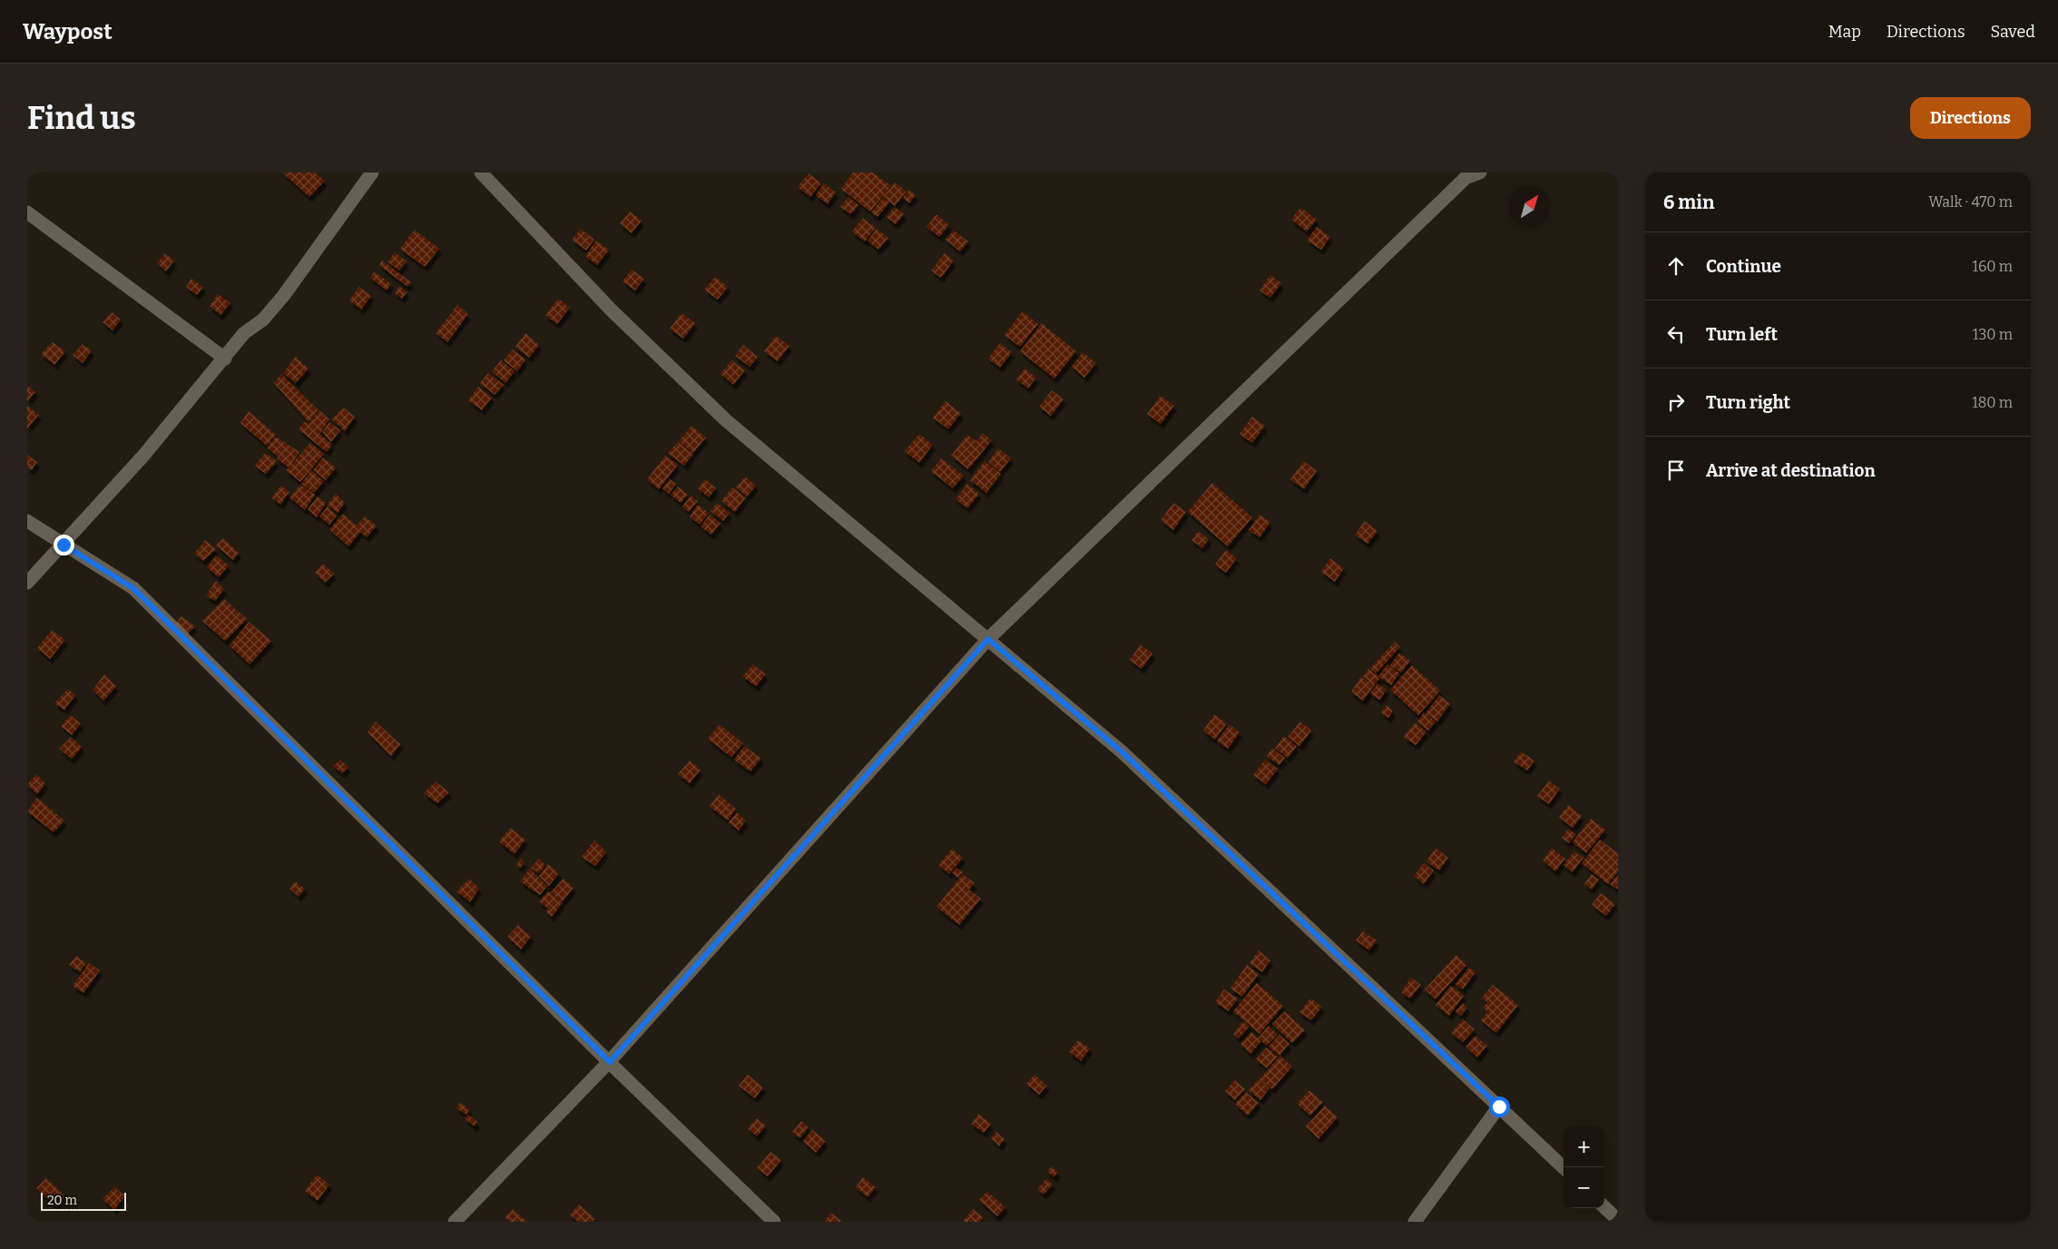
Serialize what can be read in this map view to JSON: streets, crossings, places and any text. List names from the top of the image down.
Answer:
{
  "scale_bar": "20 m",
  "north": "top right",
  "page": {
    "header": "Waypost",
    "nav": ["Map", "Directions", "Saved"],
    "buttons": "Directions",
    "title": "Find us",
    "heading": ["6 min", "Walk · 470 m"],
    "list": [
      ["Continue", "160 m"],
      ["Turn left", "130 m"],
      ["Turn right", "180 m"],
      "Arrive at destination"
    ],
    "map_buttons": ["+", "−"],
    "scale": "20 m"
  }
}
